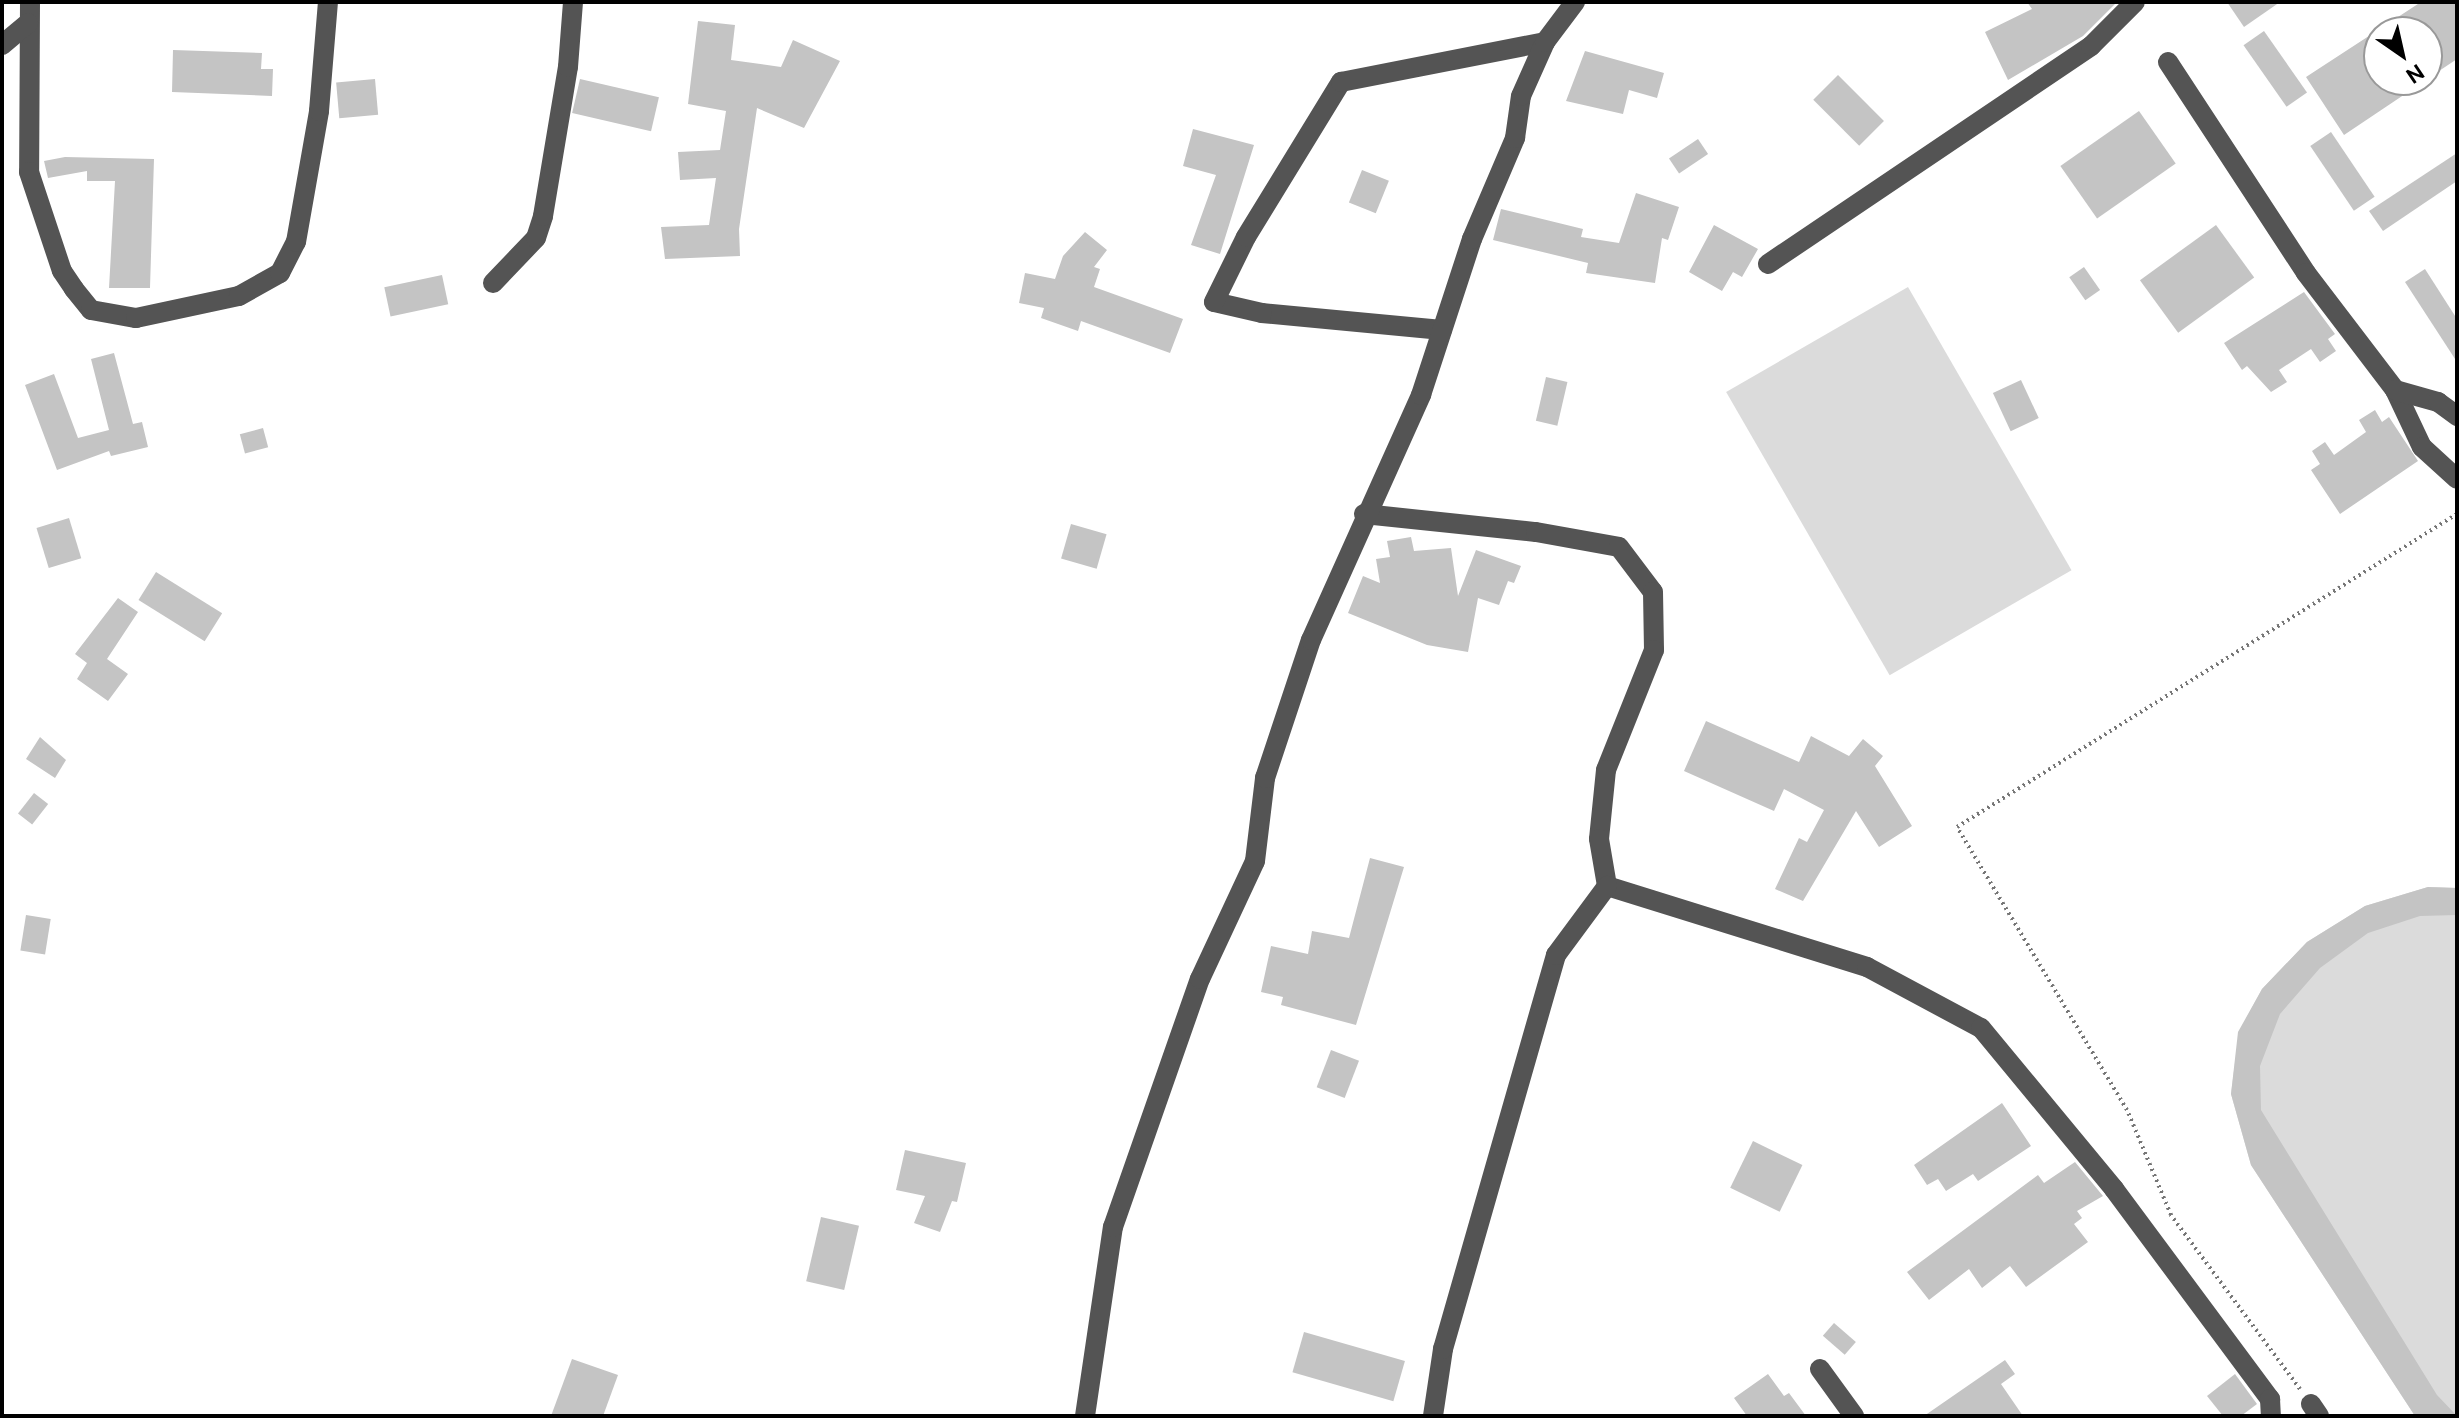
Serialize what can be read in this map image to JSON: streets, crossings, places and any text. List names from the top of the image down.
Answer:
{
  "north": "bottom right"
}
